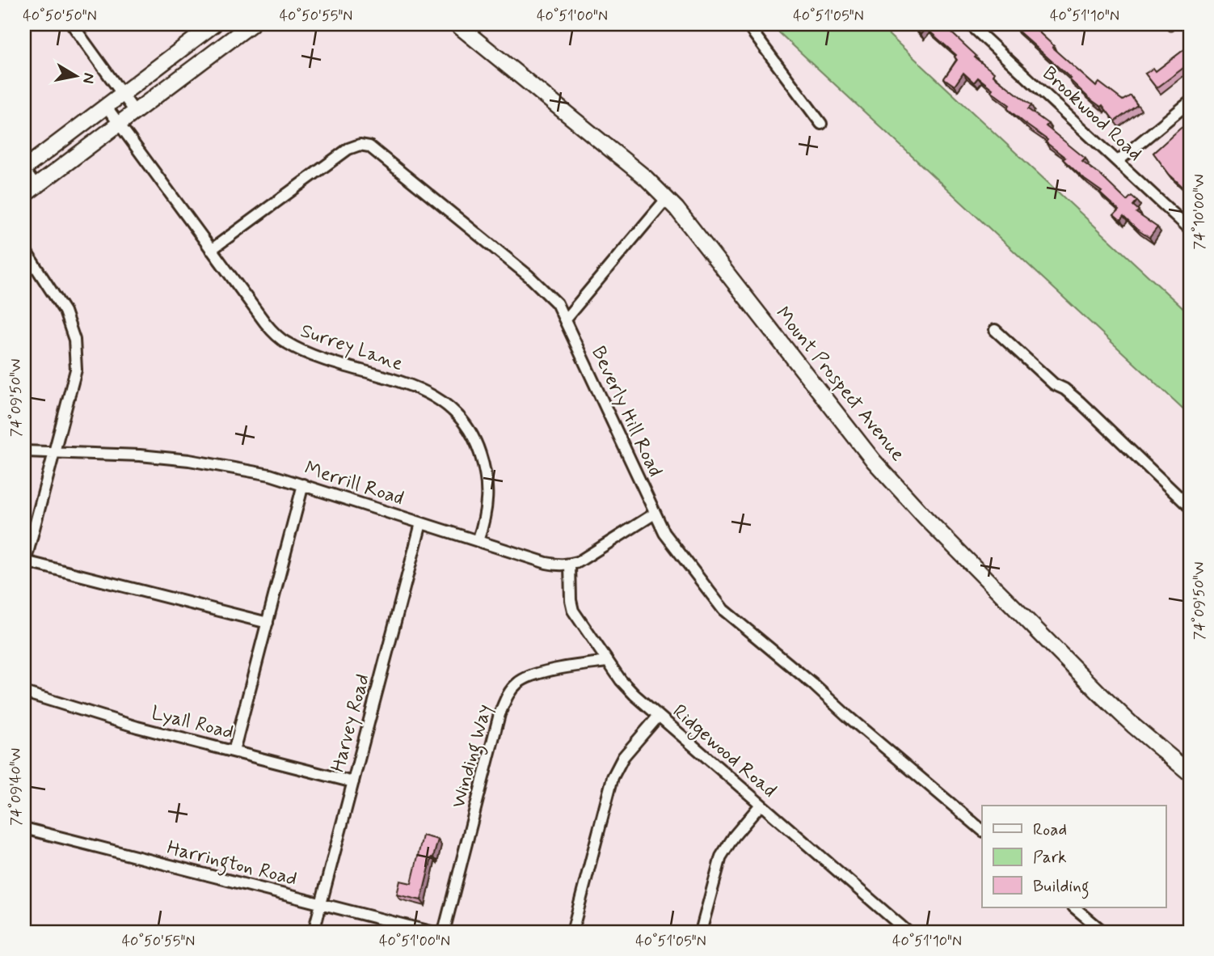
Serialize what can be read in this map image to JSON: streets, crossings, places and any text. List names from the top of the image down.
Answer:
{
  "streets": {
    "street": [
      "Brookwood Road",
      "Surrey Lane",
      "Mount Prospect Avenue",
      "Beverly Hill Road",
      "Merrill Road",
      "Lyall Road",
      "Harvey Road",
      "Ridgewood Road",
      "Winding Way",
      "Harrington Road"
    ]
  },
  "crossings": [
    ["Surrey Lane", "Beverly Hill Road"],
    ["Surrey Lane", "Merrill Road"],
    ["Beverly Hill Road", "Merrill Road"],
    ["Merrill Road", "Harvey Road"],
    ["Merrill Road", "Ridgewood Road"],
    ["Lyall Road", "Harvey Road"],
    ["Harvey Road", "Harrington Road"],
    ["Ridgewood Road", "Winding Way"]
  ],
  "legend": ["Road", "Park", "Building"],
  "north": "right",
  "coordinates": [
    "40°50'50\"N",
    "40°50'55\"N",
    "40°51'00\"N",
    "40°51'05\"N",
    "40°51'10\"N",
    "74°10'00\"W",
    "74°09'50\"W",
    "74°09'40\"W"
  ]
}
